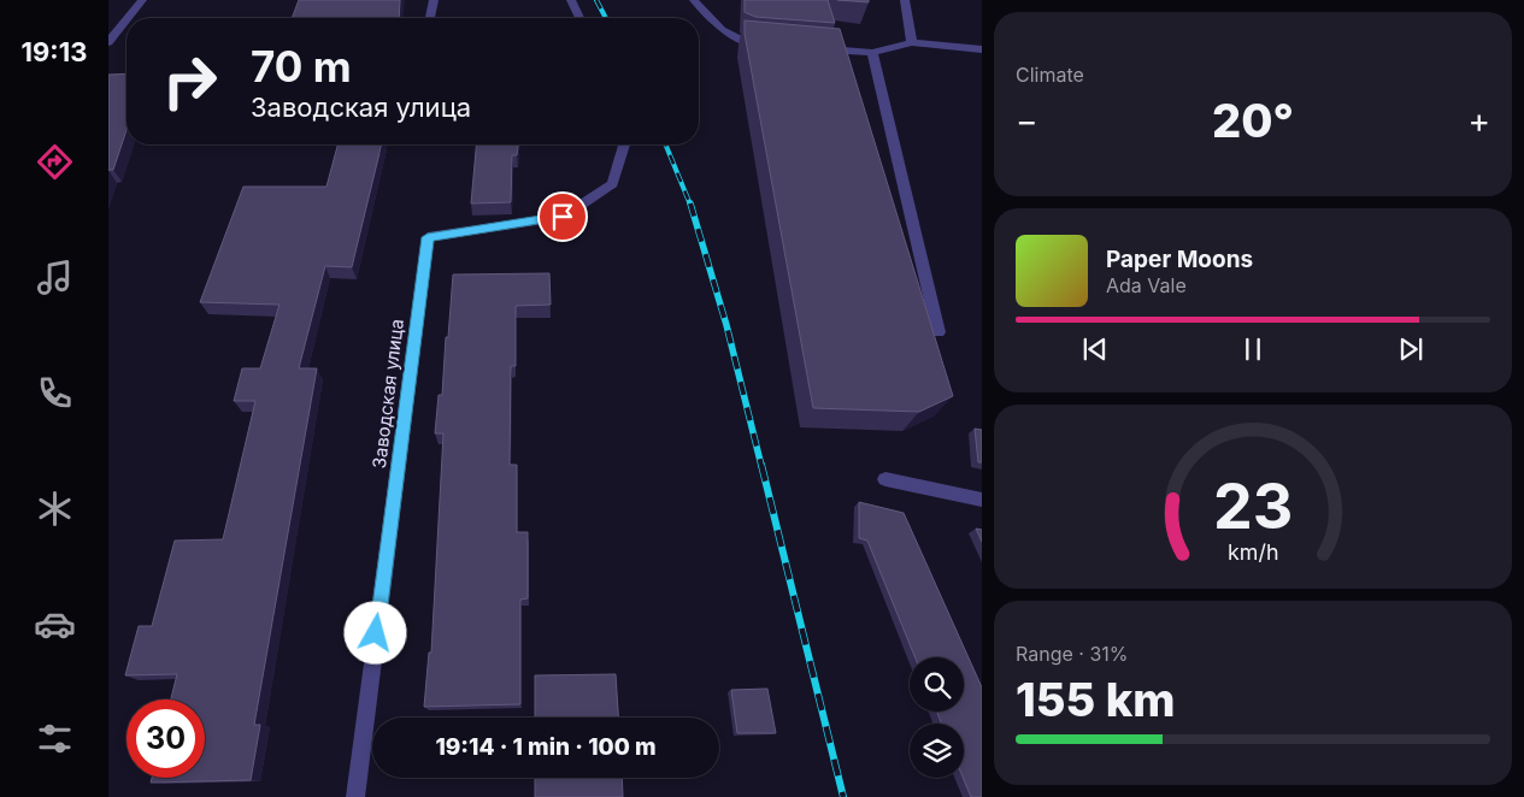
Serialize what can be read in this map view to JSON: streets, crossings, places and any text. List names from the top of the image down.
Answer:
{
  "streets": {
    "street": ["Заводская улица"]
  },
  "page": {
    "tabs": "19:13",
    "tile": [
      "Climate",
      ["Range · 31%", "155 km"]
    ],
    "turn": ["70 m", "Заводская улица"],
    "heat": ["−", "20°", "+"],
    "song": ["Paper Moons", "Ada Vale"],
    "limit": "30",
    "trip": "19:14 · 1 min · 100 m",
    "gauge": ["23", "km/h"]
  }
}
